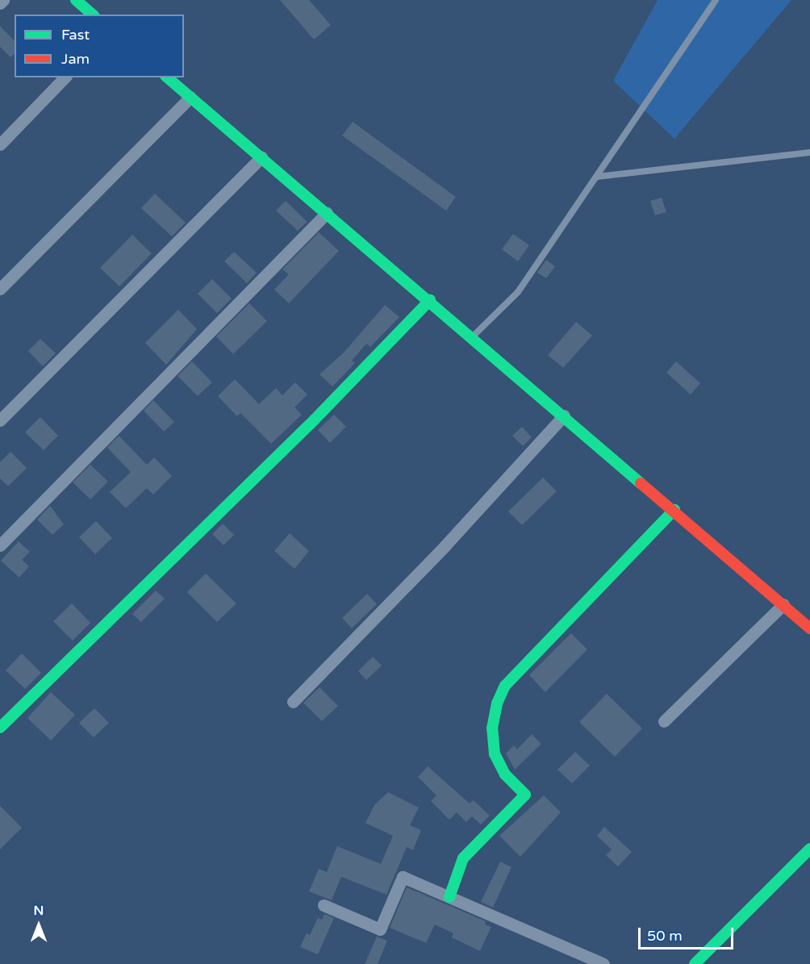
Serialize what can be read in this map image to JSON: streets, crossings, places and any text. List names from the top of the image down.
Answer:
{
  "legend": ["Fast", "Jam"],
  "scale_bar": "50 m",
  "north": "top"
}
